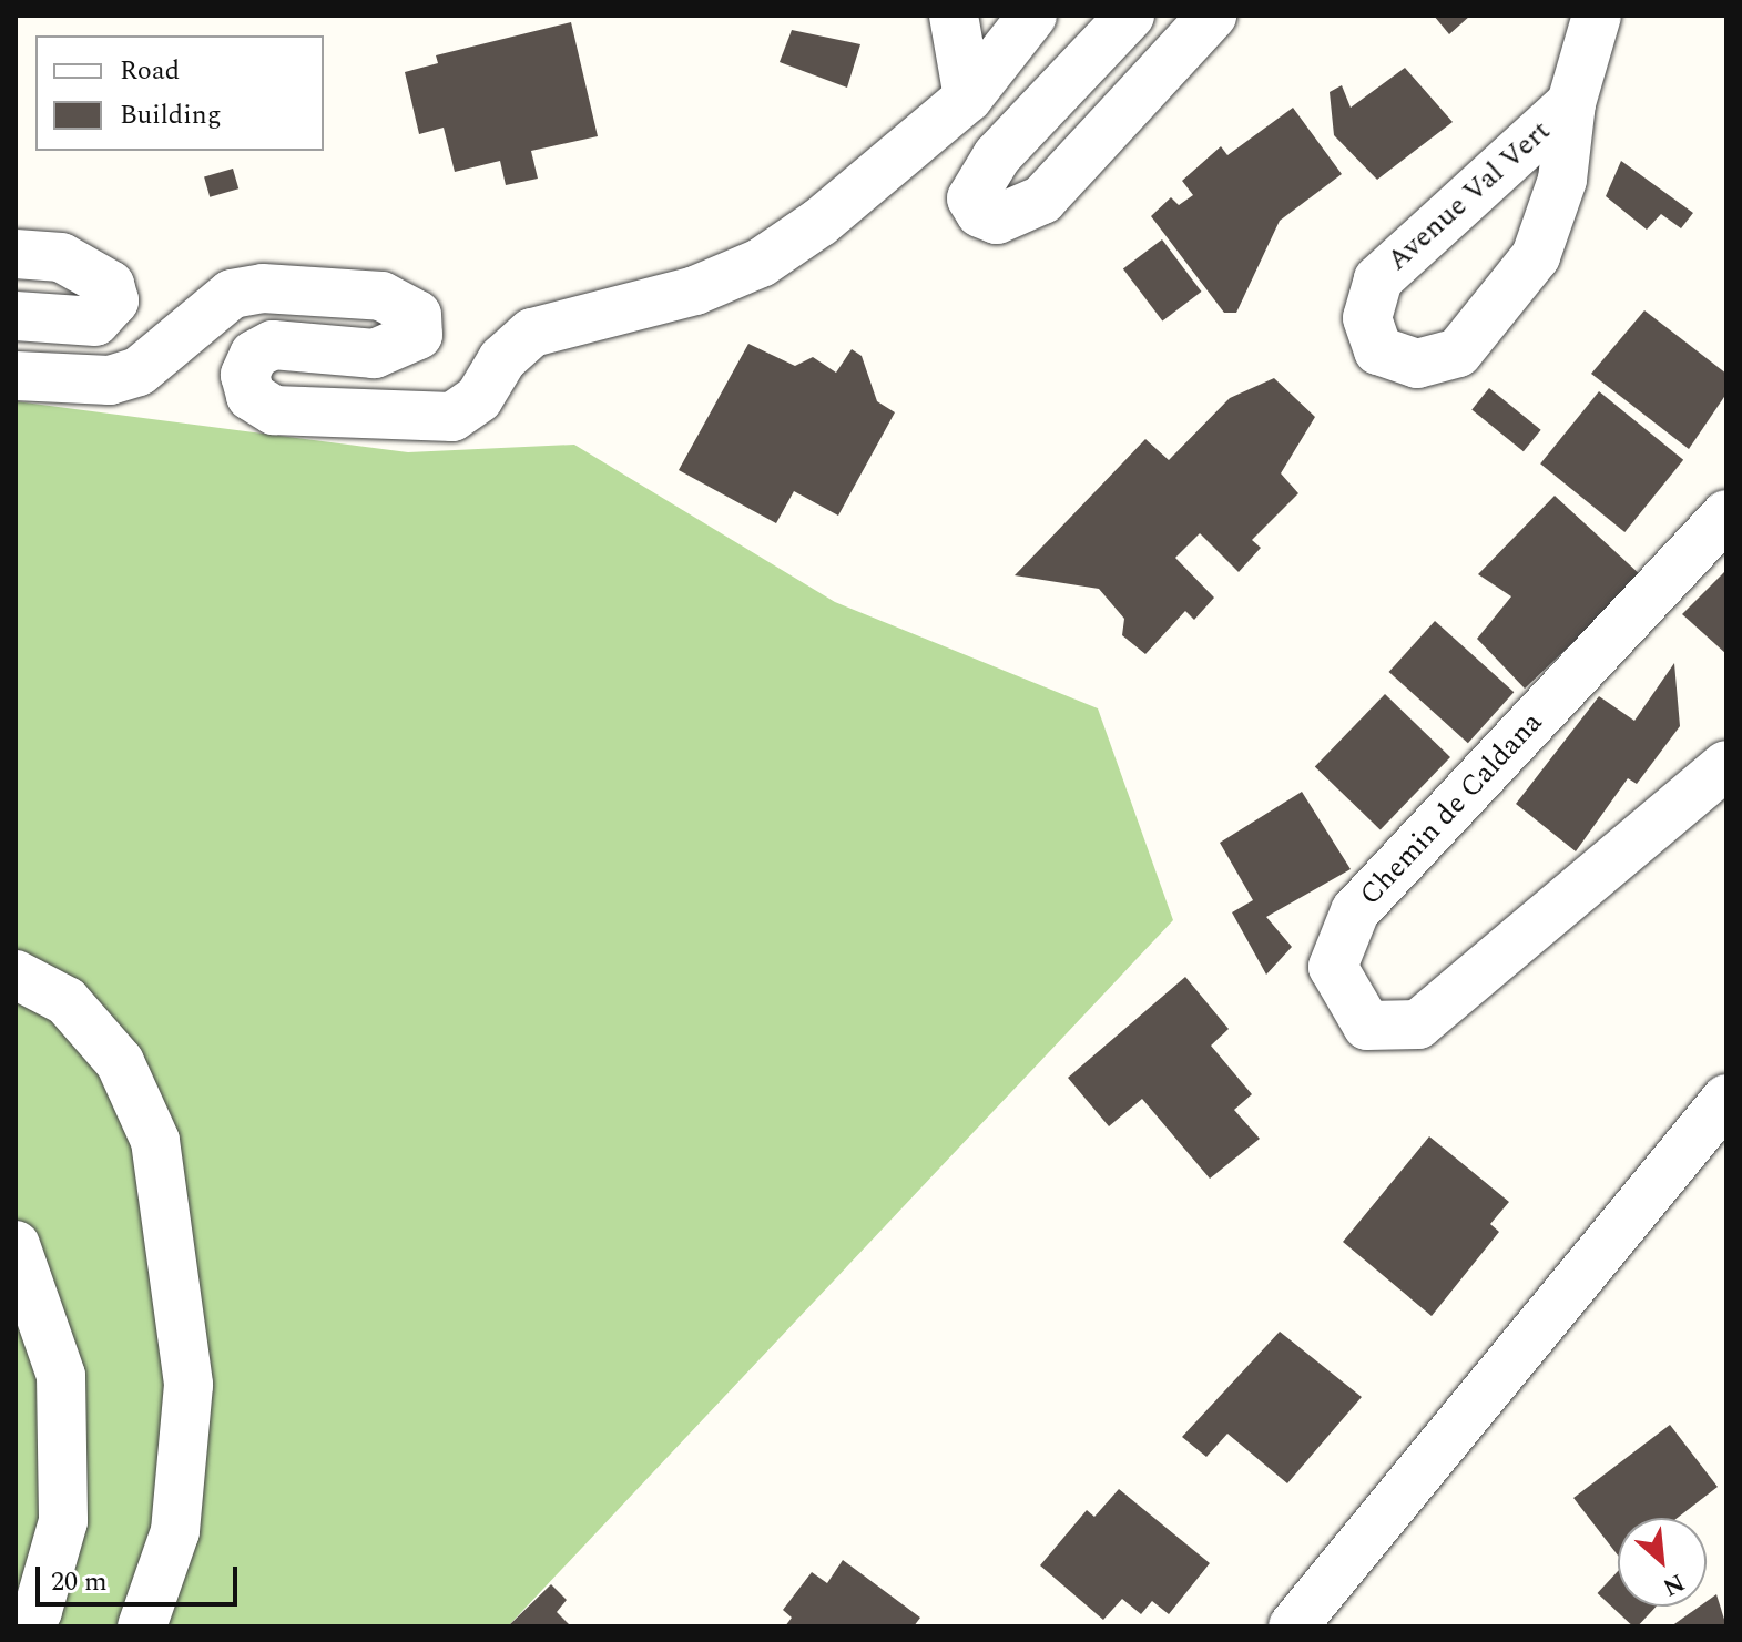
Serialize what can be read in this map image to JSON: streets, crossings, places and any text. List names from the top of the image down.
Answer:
{
  "streets": {
    "street": ["Avenue Val Vert", "Chemin de Caldana"]
  },
  "legend": ["Road", "Building"],
  "scale_bar": "20 m",
  "north": "bottom right"
}
